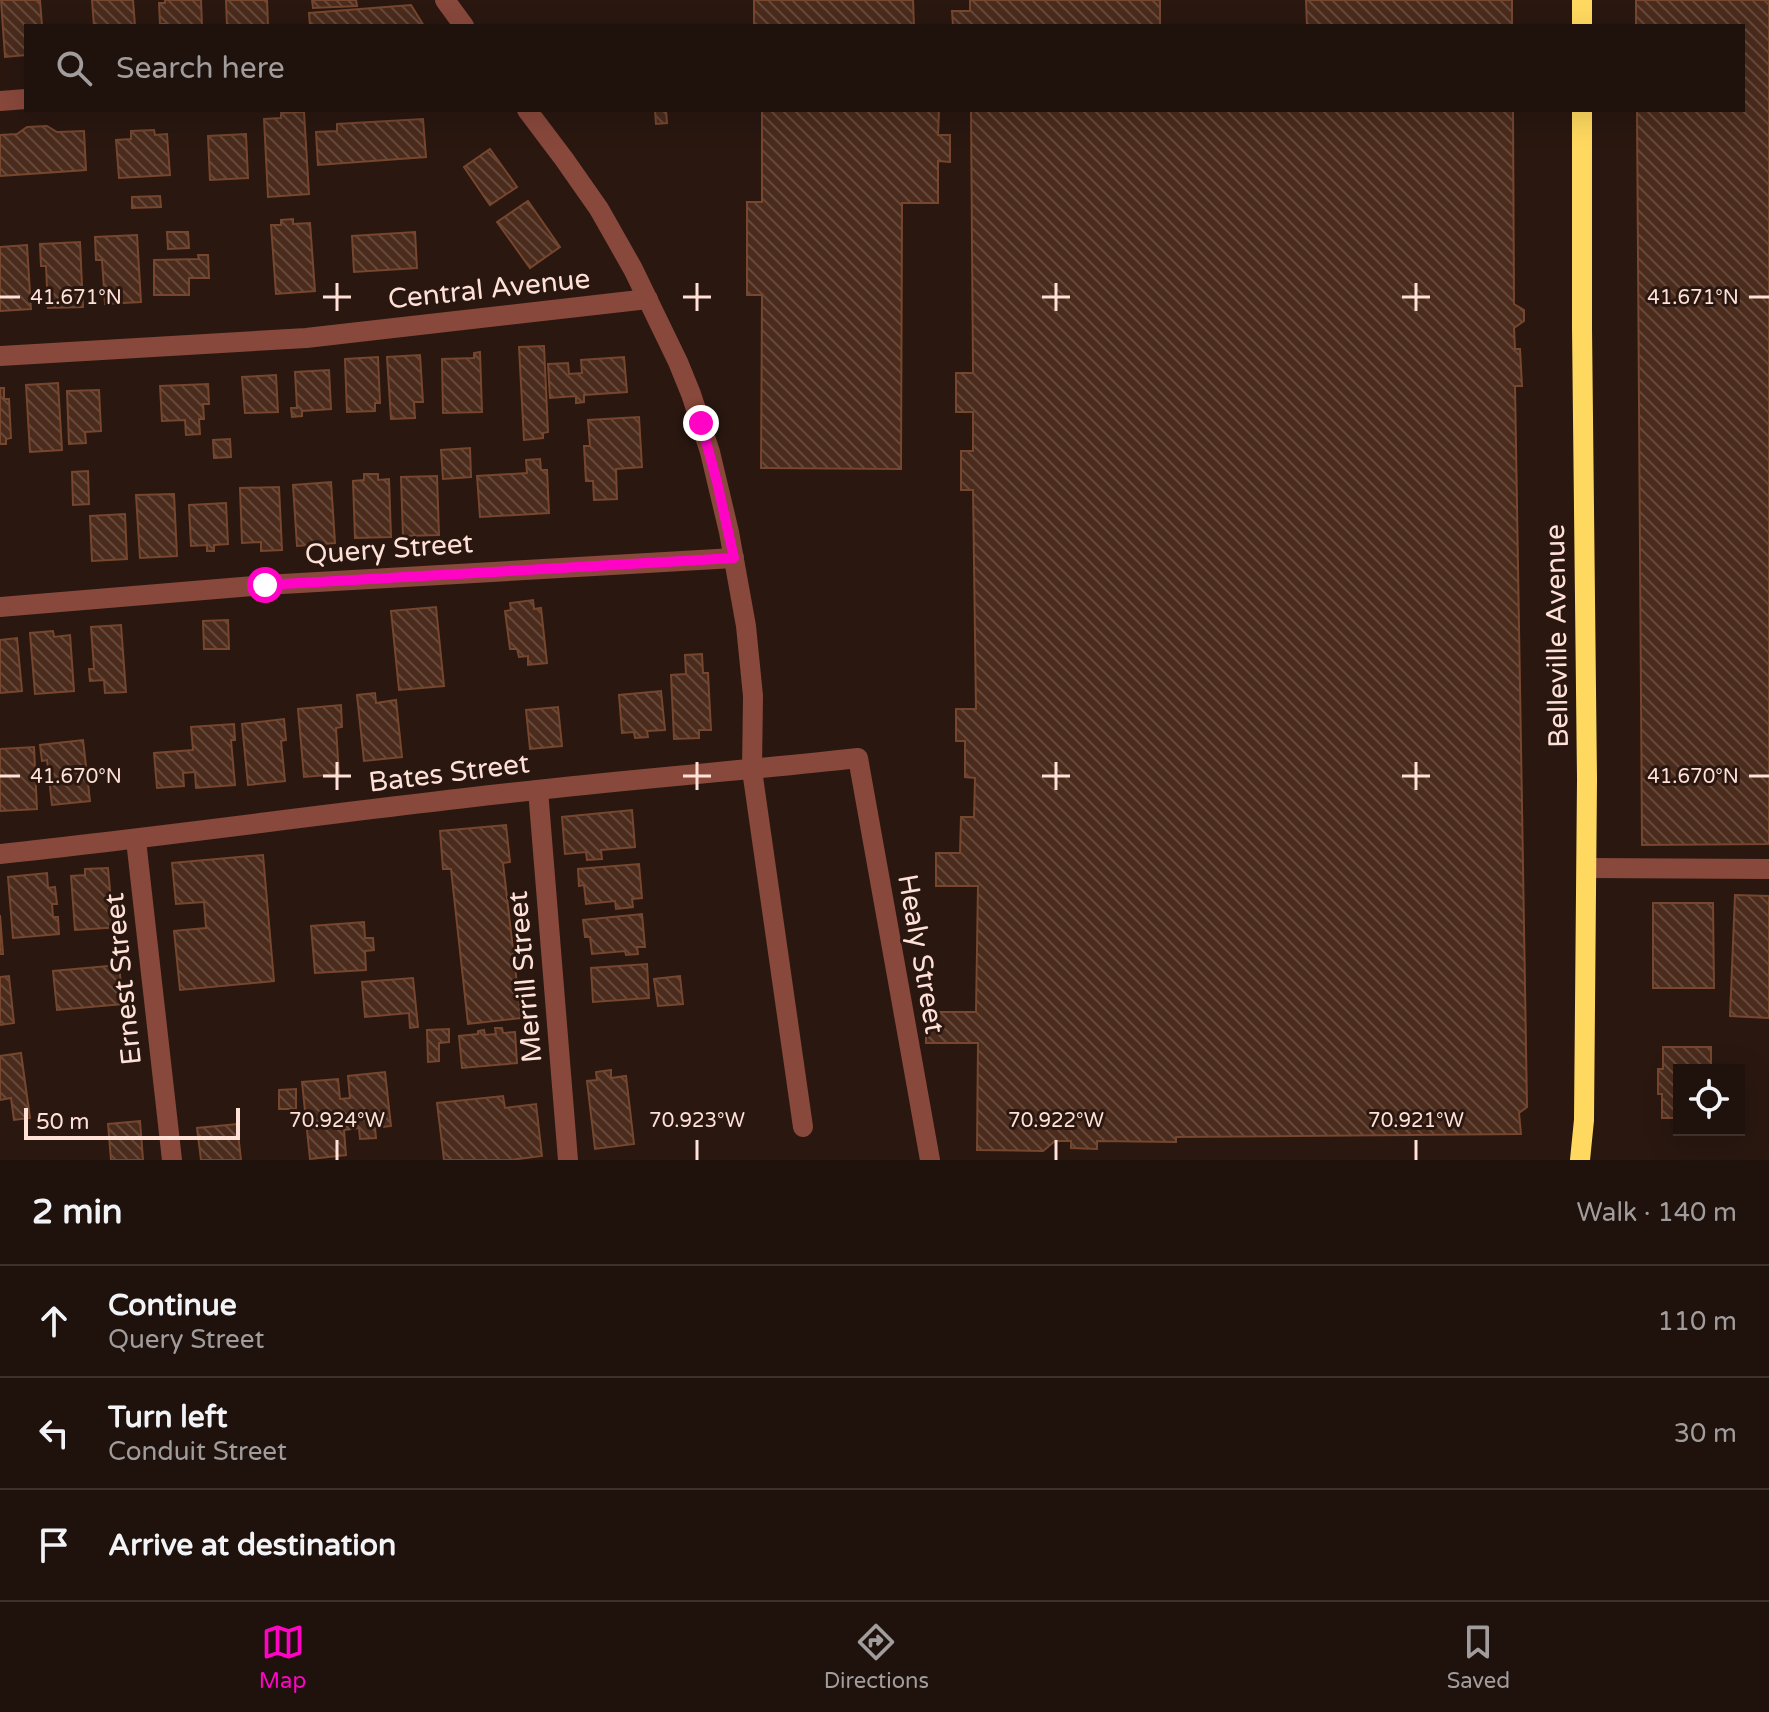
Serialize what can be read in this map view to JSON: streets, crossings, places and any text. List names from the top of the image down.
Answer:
{
  "streets": {
    "main road": ["Belleville Avenue"],
    "street": [
      "Central Avenue",
      "Query Street",
      "Bates Street",
      "Healy Street",
      "Merrill Street",
      "Ernest Street"
    ]
  },
  "crossings": [
    ["Bates Street", "Healy Street"],
    ["Bates Street", "Merrill Street"],
    ["Bates Street", "Ernest Street"]
  ],
  "scale_bar": "50 m",
  "page": {
    "search": "Search here",
    "scale": "50 m",
    "heading": ["2 min", "Walk · 140 m"],
    "list": [
      ["Continue", "Query Street", "110 m"],
      ["Turn left", "Conduit Street", "30 m"],
      "Arrive at destination"
    ],
    "nav": ["Map", "Directions", "Saved"]
  },
  "coordinates": [
    "41.671°N",
    "41.670°N",
    "70.924°W",
    "70.923°W",
    "70.922°W",
    "70.921°W"
  ]
}
